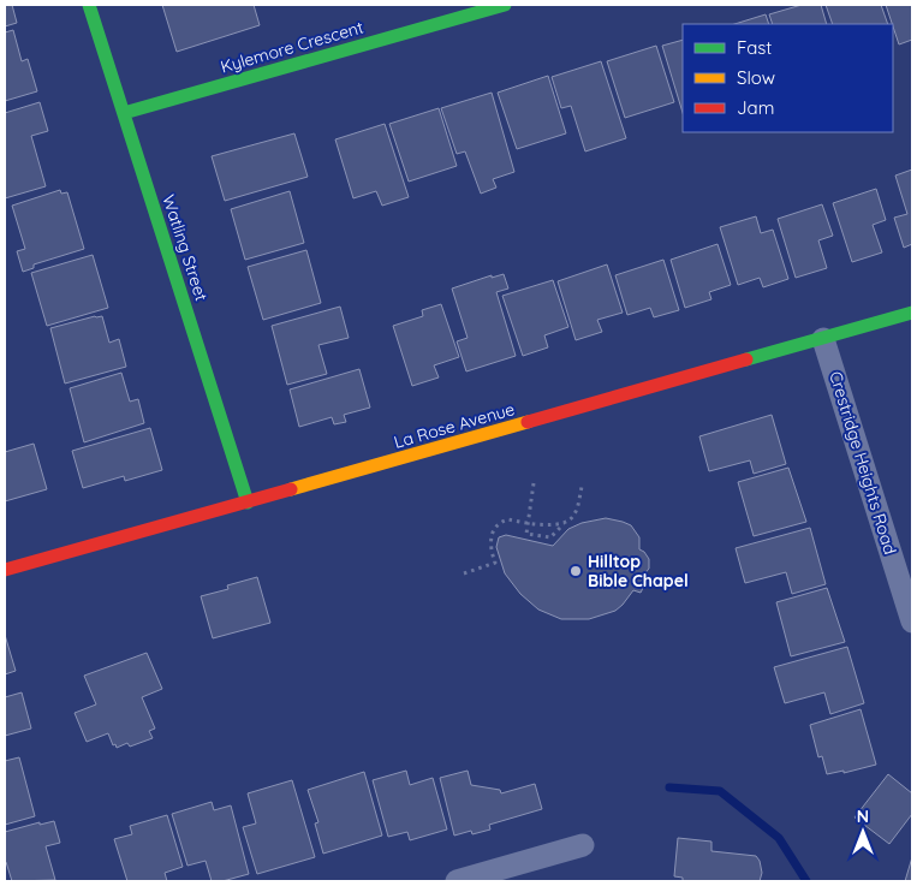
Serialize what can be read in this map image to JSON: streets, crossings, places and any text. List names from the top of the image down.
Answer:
{
  "streets": {
    "street": [
      "Kylemore Crescent",
      "Watling Street",
      "La Rose Avenue",
      "Crestridge Heights Road"
    ]
  },
  "crossings": [
    ["Kylemore Crescent", "Watling Street"],
    ["Watling Street", "La Rose Avenue"],
    ["La Rose Avenue", "Crestridge Heights Road"]
  ],
  "places": ["Hilltop Bible Chapel"],
  "legend": ["Fast", "Slow", "Jam"],
  "north": "top"
}
